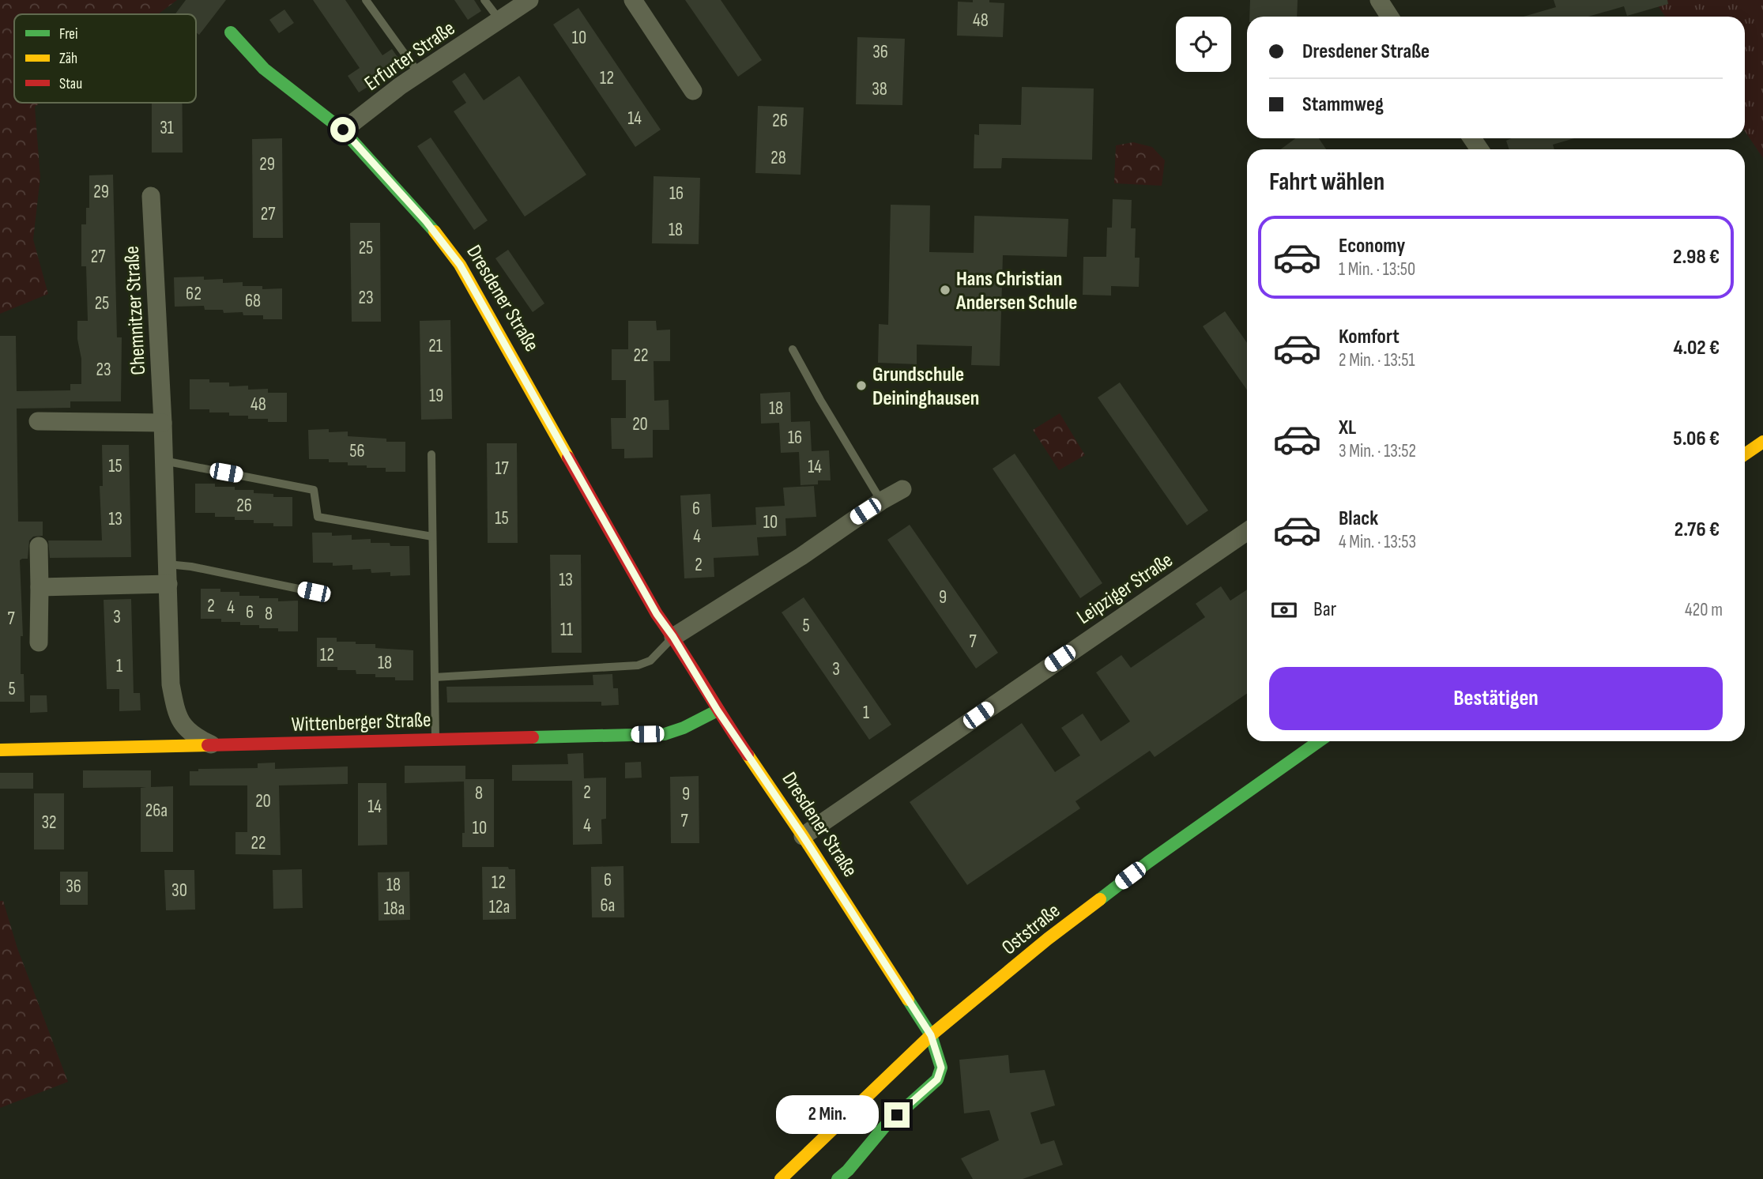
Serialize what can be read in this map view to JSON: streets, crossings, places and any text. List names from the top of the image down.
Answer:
{
  "streets": {
    "street": [
      "Erfurter Straße",
      "Dresdener Straße",
      "Chemnitzer Straße",
      "Leipziger Straße",
      "Wittenberger Straße",
      "Oststraße"
    ]
  },
  "crossings": [
    ["Erfurter Straße", "Dresdener Straße"],
    ["Dresdener Straße", "Leipziger Straße"],
    ["Dresdener Straße", "Wittenberger Straße"],
    ["Dresdener Straße", "Oststraße"],
    ["Chemnitzer Straße", "Wittenberger Straße"]
  ],
  "places": ["Hans Christian Andersen Schule", "Grundschule Deininghausen"],
  "house_numbers": [
    "48",
    "10",
    "36",
    "12",
    "38",
    "14",
    "26",
    "31",
    "28",
    "29",
    "29",
    "16",
    "27",
    "18",
    "25",
    "27",
    "62",
    "23",
    "68",
    "25",
    "21",
    "22",
    "23",
    "19",
    "48",
    "18",
    "20",
    "16",
    "56",
    "15",
    "14",
    "17",
    "26",
    "6",
    "15",
    "13",
    "10",
    "4",
    "2",
    "13",
    "9",
    "2",
    "4",
    "6",
    "8",
    "3",
    "7",
    "5",
    "11",
    "7",
    "12",
    "18",
    "1",
    "3",
    "5",
    "1",
    "2",
    "8",
    "9",
    "20",
    "14",
    "26a",
    "7",
    "32",
    "4",
    "10",
    "22",
    "6",
    "12",
    "18",
    "36",
    "30",
    "6a",
    "12a",
    "18a"
  ],
  "legend": ["Frei", "Zäh", "Stau"],
  "page": {
    "banner": ["Dresdener Straße", "Stammweg"],
    "heading": "Fahrt wählen",
    "list": [
      {
        "name": "Economy",
        "note": "1 Min. · 13:50",
        "value": "2.98 €"
      },
      {
        "name": "Komfort",
        "note": "2 Min. · 13:51",
        "value": "4.02 €"
      },
      {
        "name": "XL",
        "note": "3 Min. · 13:52",
        "value": "5.06 €"
      },
      {
        "name": "Black",
        "note": "4 Min. · 13:53",
        "value": "2.76 €"
      }
    ],
    "pay": ["Bar", "420 m"],
    "buttons": "Bestätigen",
    "bubble": "2 Min."
  }
}
